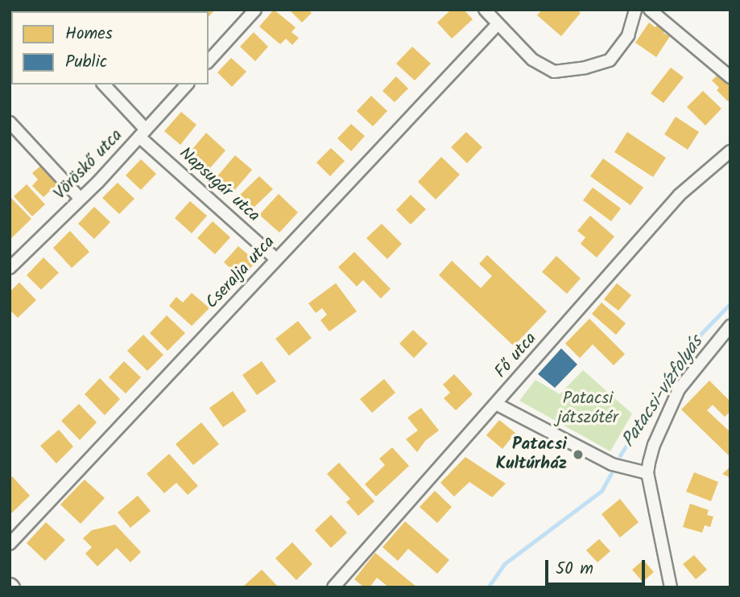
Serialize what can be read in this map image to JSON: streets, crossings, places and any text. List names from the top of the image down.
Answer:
{
  "streets": {
    "street": [
      "Vöröskő utca",
      "Napsugár utca",
      "Cseralja utca",
      "Fő utca"
    ]
  },
  "crossings": [
    ["Vöröskő utca", "Napsugár utca"],
    ["Napsugár utca", "Cseralja utca"]
  ],
  "water": ["Patacsi-vízfolyás"],
  "parks": ["Patacsi játszótér"],
  "places": ["Patacsi Kultúrház"],
  "legend": ["Homes", "Public"],
  "scale_bar": "50 m"
}
